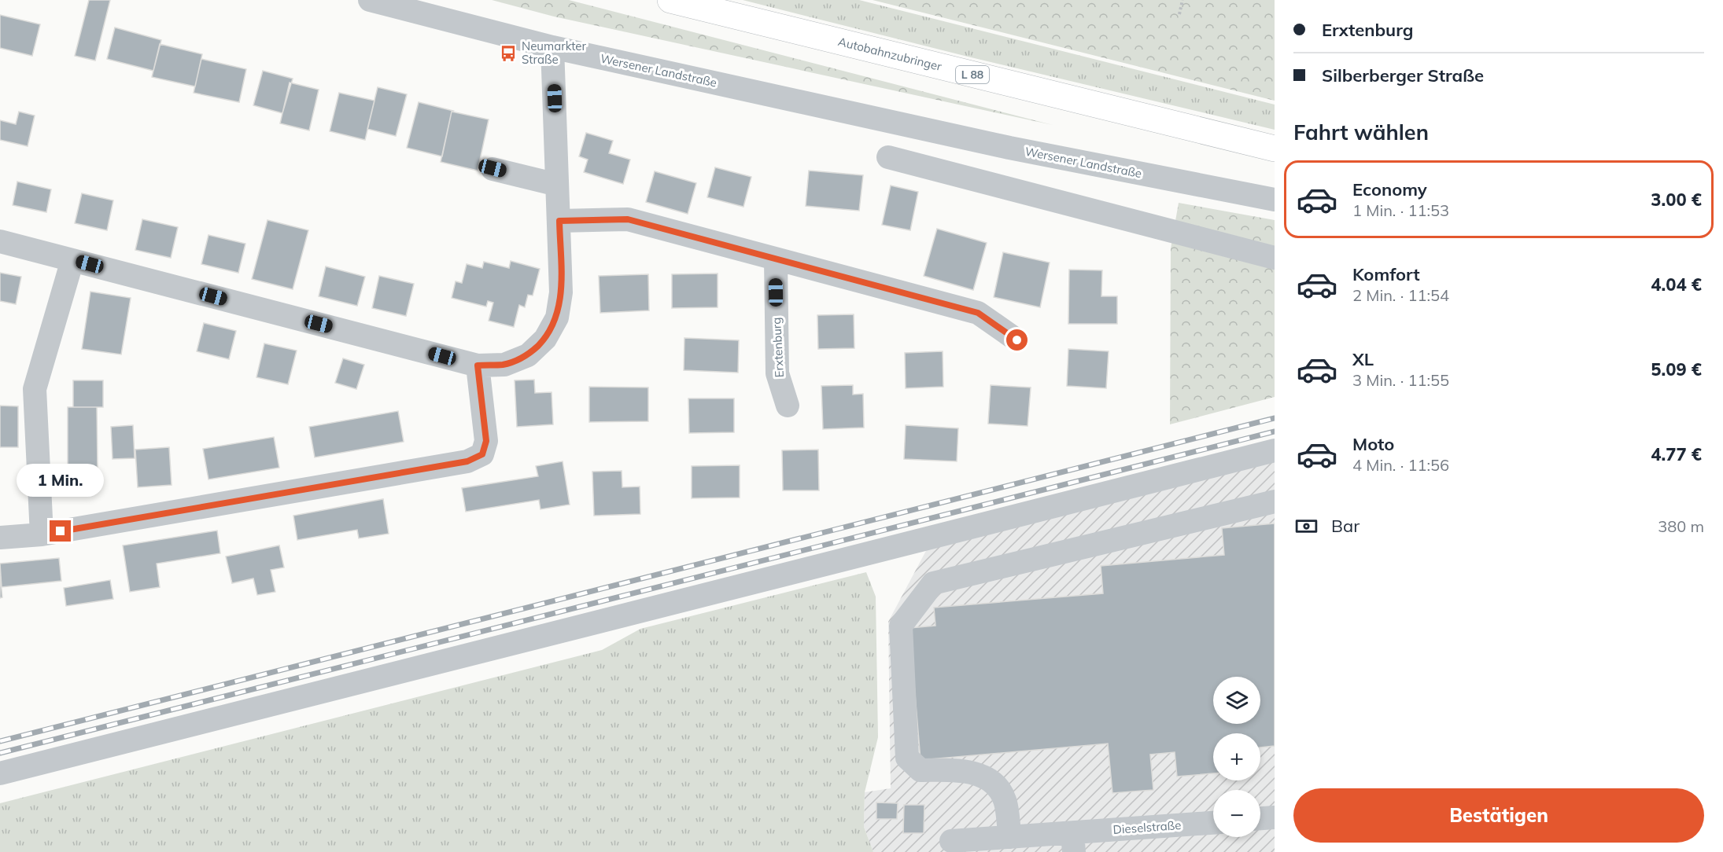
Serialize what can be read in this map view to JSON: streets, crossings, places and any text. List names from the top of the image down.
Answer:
{
  "streets": {
    "highway": ["Autobahnzubringer", "L 88"],
    "street": ["Wersener Landstraße", "Erxtenburg", "Dieselstraße"]
  },
  "places": {
    "bus stop": ["Neumarkter Straße"]
  },
  "page": {
    "banner": ["Erxtenburg", "Silberberger Straße"],
    "heading": "Fahrt wählen",
    "list": [
      {
        "name": "Economy",
        "note": "1 Min. · 11:53",
        "value": "3.00 €"
      },
      {
        "name": "Komfort",
        "note": "2 Min. · 11:54",
        "value": "4.04 €"
      },
      {
        "name": "XL",
        "note": "3 Min. · 11:55",
        "value": "5.09 €"
      },
      {
        "name": "Moto",
        "note": "4 Min. · 11:56",
        "value": "4.77 €"
      }
    ],
    "bubble": "1 Min.",
    "pay": ["Bar", "380 m"],
    "map_buttons": ["+", "−"],
    "buttons": "Bestätigen"
  }
}
